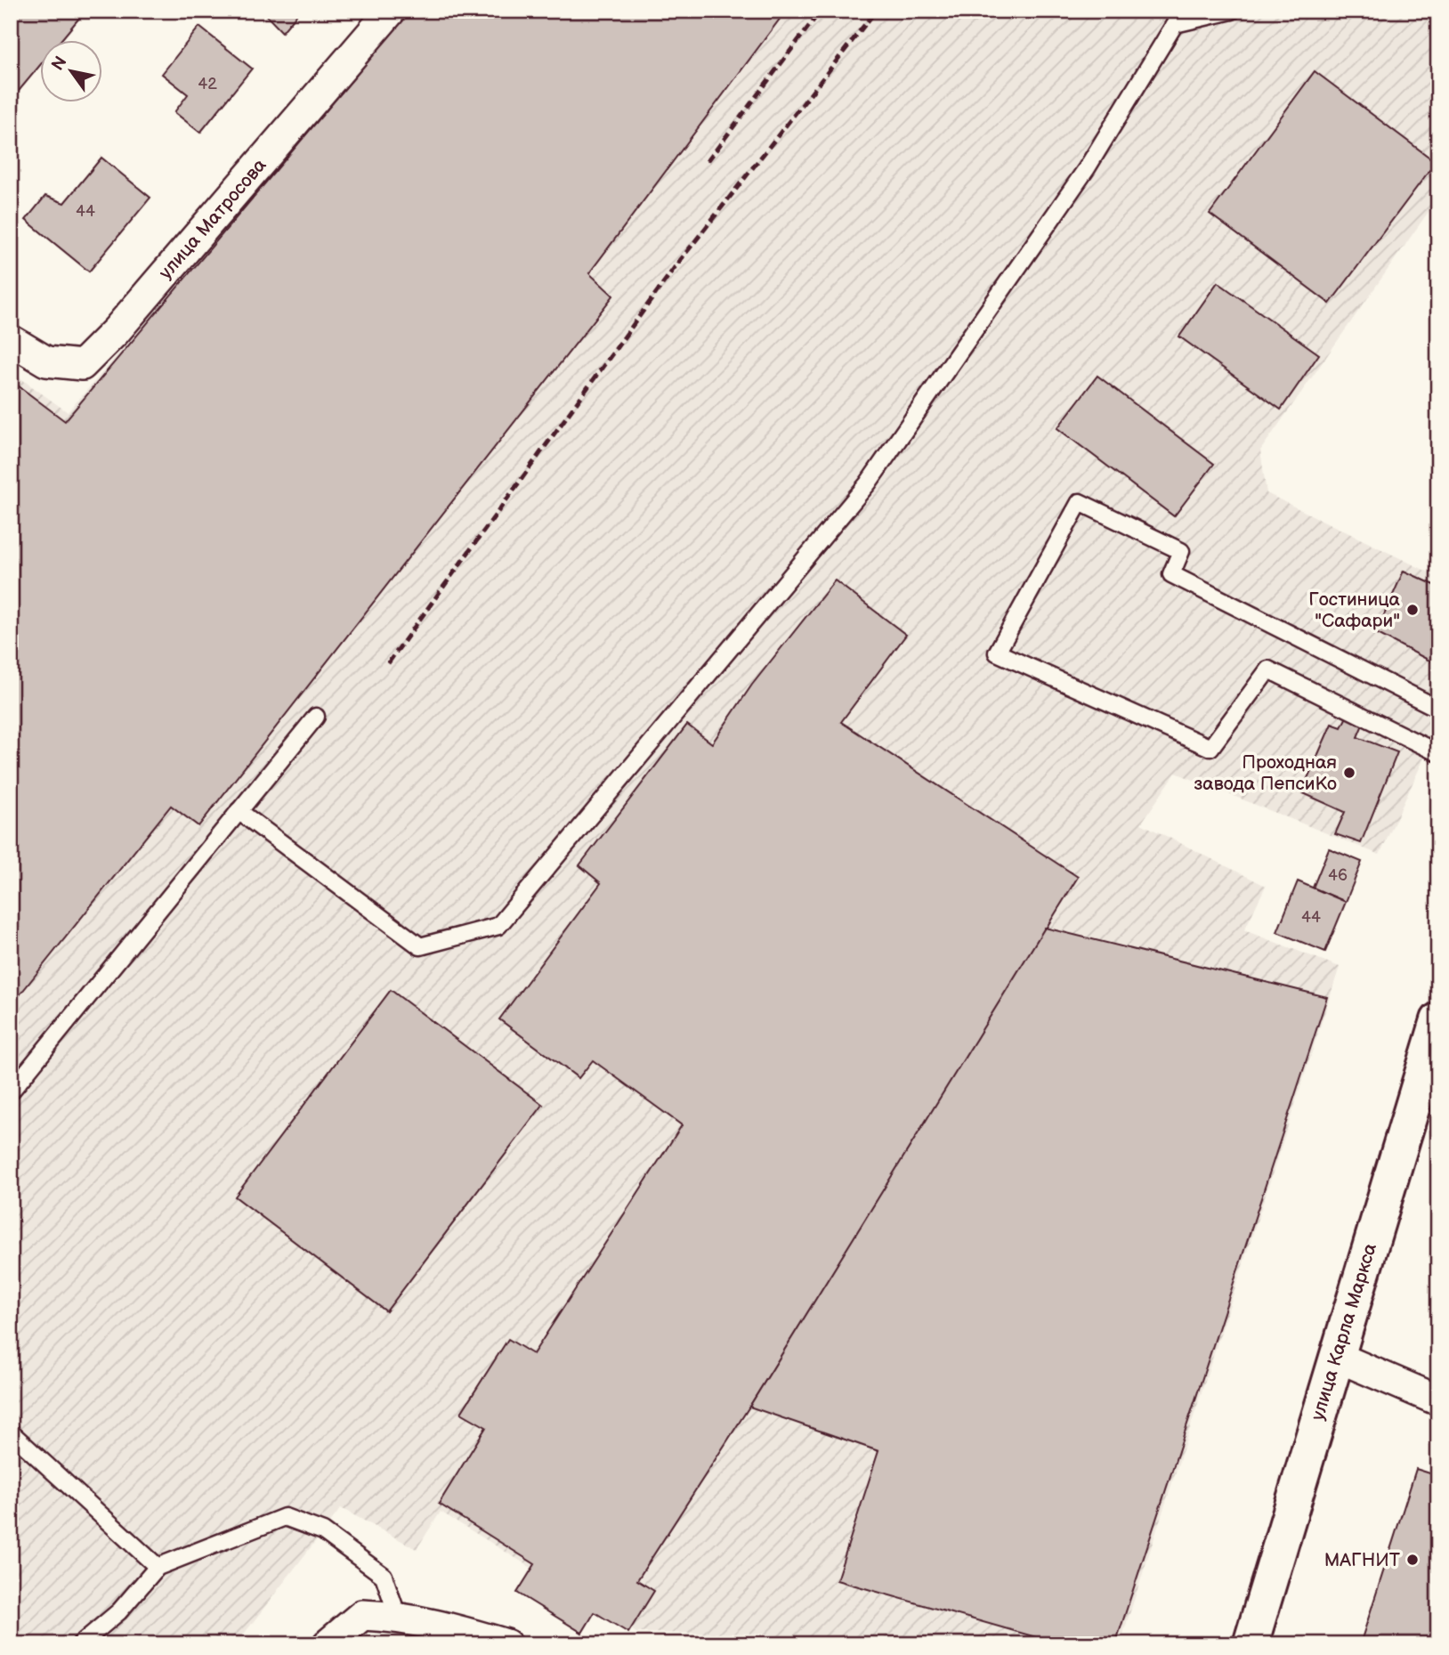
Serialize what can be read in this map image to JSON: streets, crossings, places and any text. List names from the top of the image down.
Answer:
{
  "streets": {
    "main road": ["улица Карла Маркса"],
    "street": ["улица Матросова"]
  },
  "places": ["Гостиница \"Сафари\"", "Проходная завода ПепсиКо", "МАГНИТ"],
  "house_numbers": [
    "42",
    "44",
    "46",
    "44"
  ],
  "north": "top left"
}
